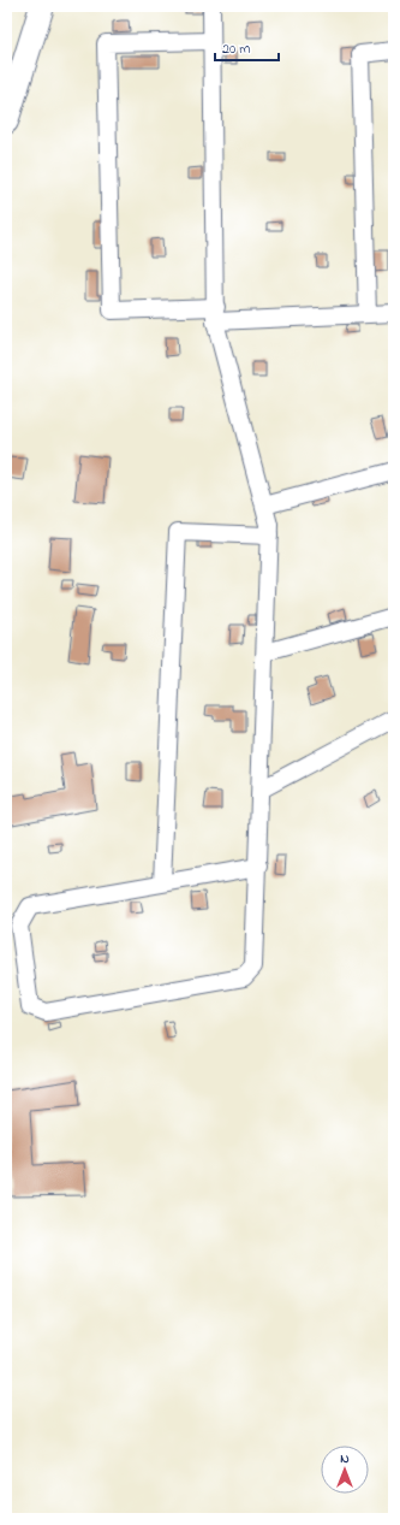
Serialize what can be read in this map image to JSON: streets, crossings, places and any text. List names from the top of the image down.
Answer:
{
  "scale_bar": "20 m",
  "north": "top"
}
